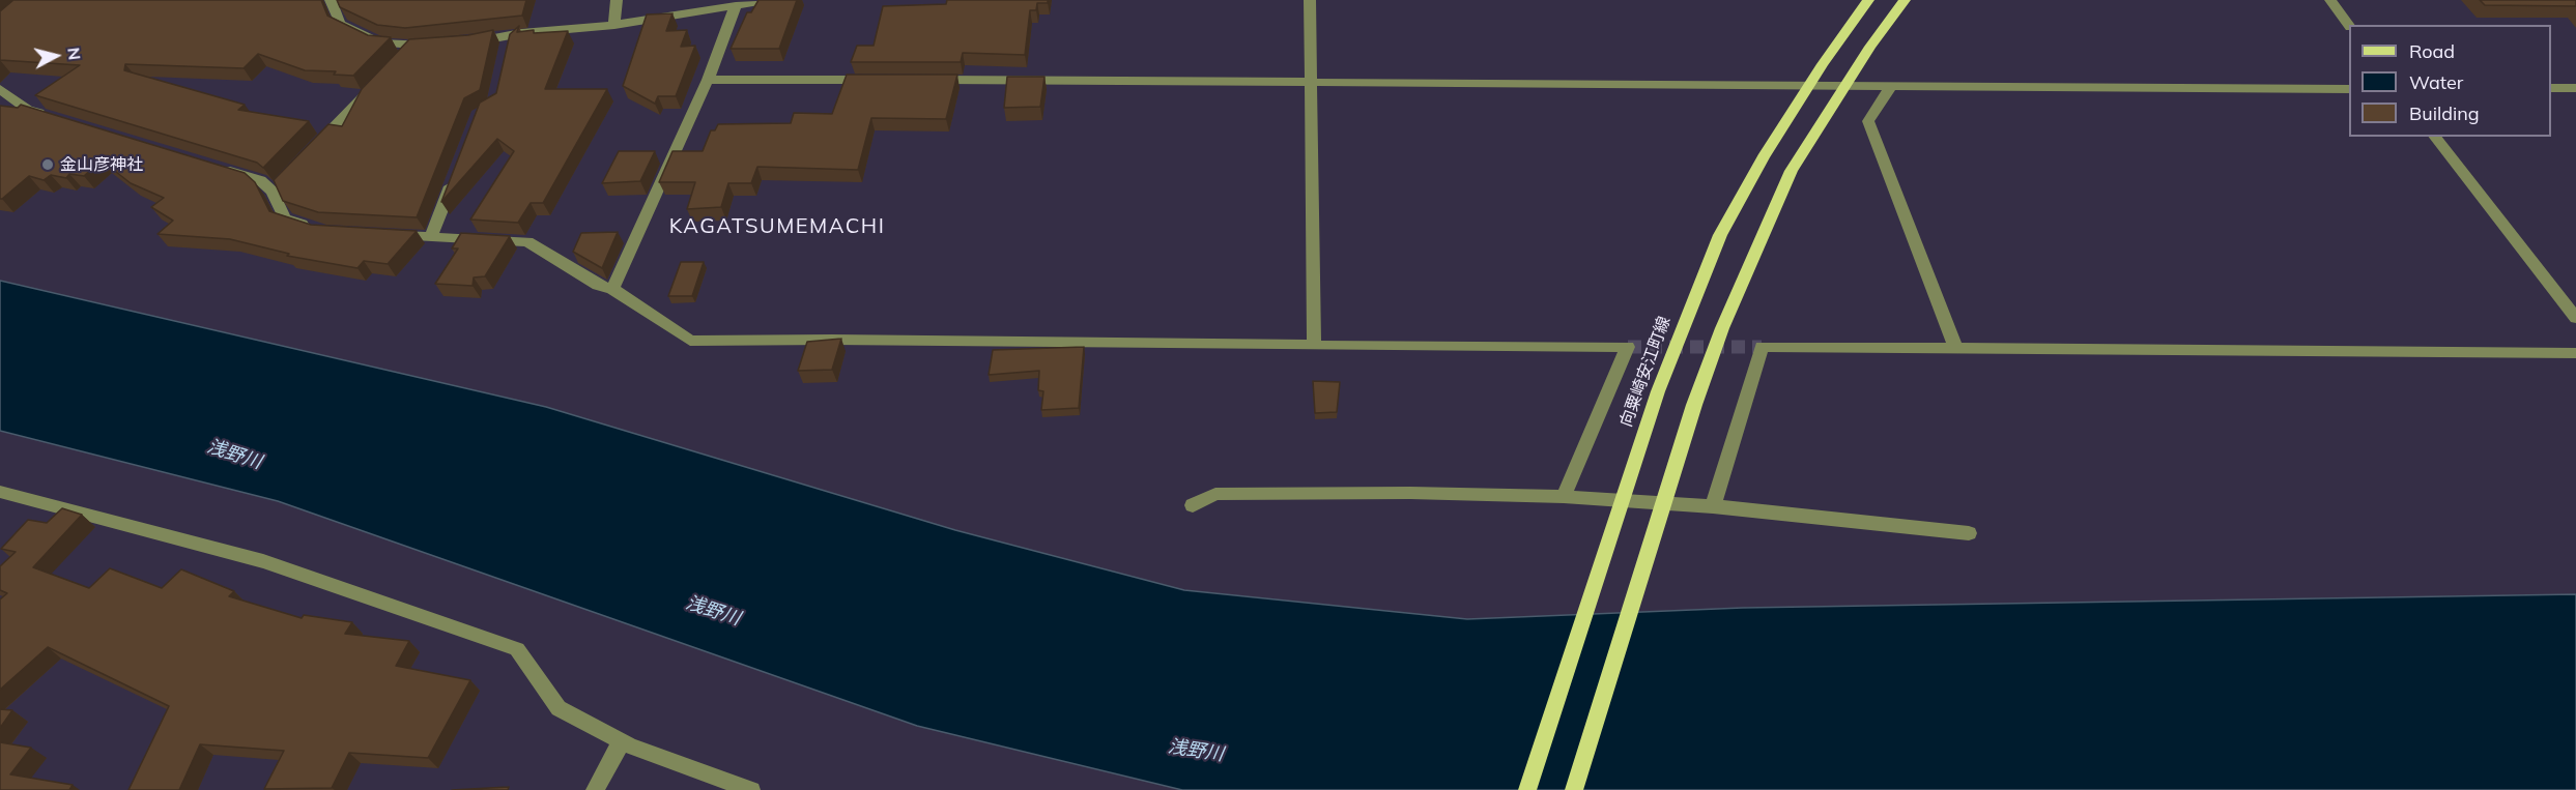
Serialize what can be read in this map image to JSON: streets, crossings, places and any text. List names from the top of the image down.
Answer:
{
  "streets": {
    "main road": ["向粟崎安江町線"]
  },
  "districts": ["KAGATSUMEMACHI"],
  "water": ["浅野川"],
  "places": ["金山彦神社"],
  "legend": ["Road", "Water", "Building"],
  "north": "right"
}
